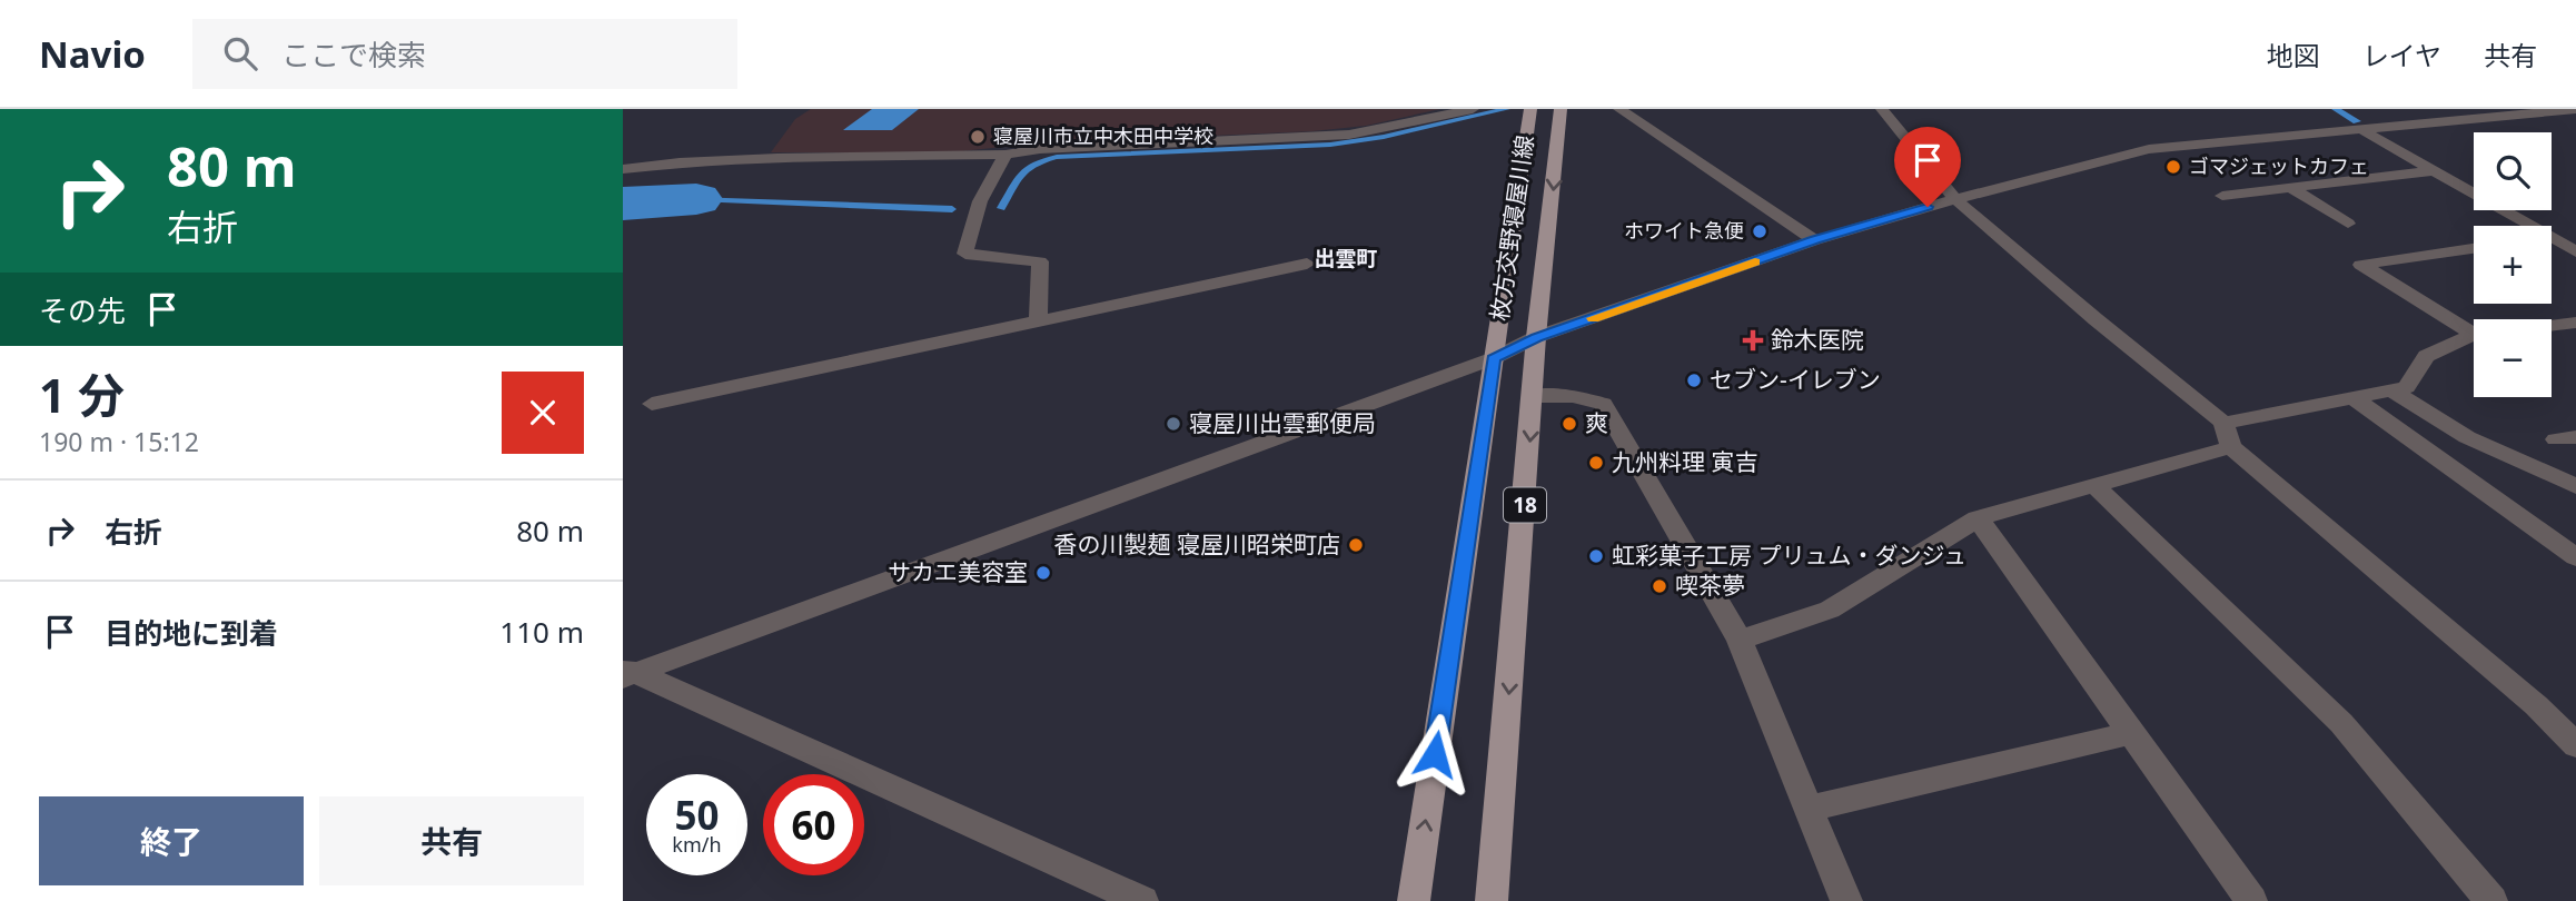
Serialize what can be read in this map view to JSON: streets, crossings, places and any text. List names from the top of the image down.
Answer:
{
  "streets": {
    "main road": ["枚方交野寝屋川線", "18"]
  },
  "districts": ["出雲町"],
  "places": {
    "other": [
      "寝屋川市立中木田中学校",
      "ゴマジェットカフェ",
      "ホワイト急便",
      "セブン-イレブン",
      "寝屋川出雲郵便局",
      "爽",
      "九州料理 寅吉",
      "香の川製麺 寝屋川昭栄町店",
      "虹彩菓子工房 プリュム・ダンジュ",
      "サカエ美容室",
      "喫茶夢"
    ],
    "health": ["鈴木医院"]
  },
  "page": {
    "header": "Navio",
    "search": "ここで検索",
    "nav": ["地図", "レイヤ", "共有"],
    "turn": ["80 m", "右折"],
    "map_buttons": ["+", "−"],
    "then": "その先",
    "heading": ["1 分", "190 m · 15:12"],
    "list": [
      {
        "name": "右折",
        "value": "80 m"
      },
      {
        "name": "目的地に到着",
        "value": "110 m"
      }
    ],
    "speed": "50 km/h",
    "limit": "60",
    "buttons": ["終了", "共有"]
  }
}
